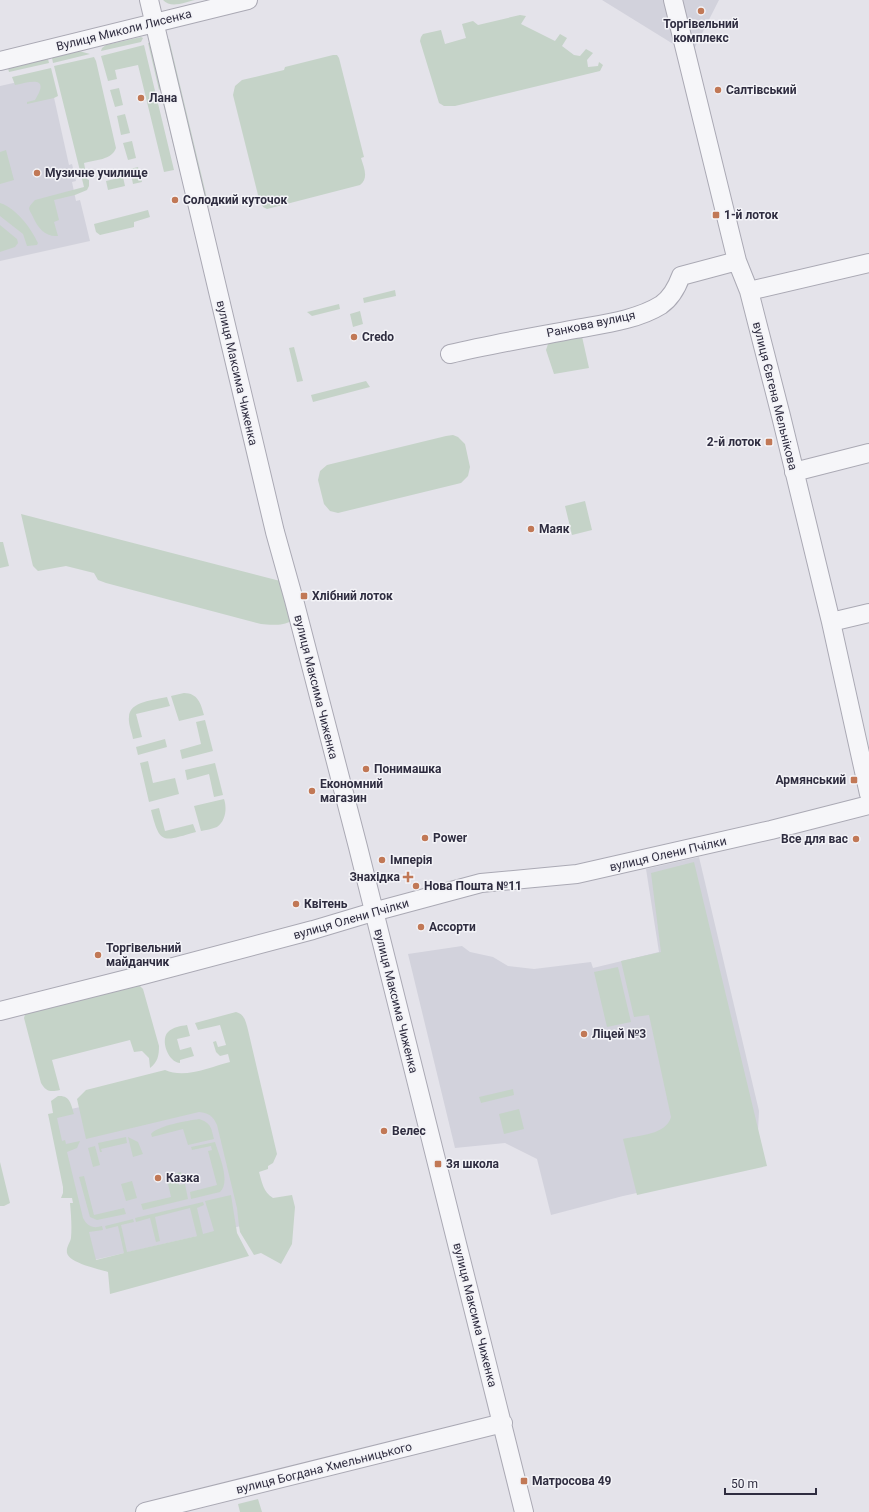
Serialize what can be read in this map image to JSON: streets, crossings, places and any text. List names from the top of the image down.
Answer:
{
  "streets": {
    "street": [
      "Вулиця Миколи Лисенка",
      "Ранкова вулиця",
      "вулиця Максима Чиженка",
      "вулиця Євгена Мельнікова",
      "вулиця Олени Пчілки",
      "вулиця Богдана Хмельницького"
    ]
  },
  "crossings": [
    ["Вулиця Миколи Лисенка", "вулиця Максима Чиженка"],
    ["Ранкова вулиця", "вулиця Євгена Мельнікова"],
    ["вулиця Максима Чиженка", "вулиця Олени Пчілки"],
    ["вулиця Максима Чиженка", "вулиця Богдана Хмельницького"]
  ],
  "places": {
    "other": [
      "Торгівельний комплекс",
      "Салтівський",
      "Лана",
      "Музичне училище",
      "Солодкий куточок",
      "Credo",
      "Маяк",
      "Понимашка",
      "Економний магазин",
      "Power",
      "Все для вас",
      "Імперія",
      "Нова Пошта №11",
      "Квітень",
      "Ассорти",
      "Торгівельний майданчик",
      "Ліцей №3",
      "Велес",
      "Казка"
    ],
    "transit": [
      "1-й лоток",
      "2-й лоток",
      "Хлібний лоток",
      "Армянський",
      "3я школа",
      "Матросова 49"
    ],
    "health": ["Знахідка"]
  },
  "scale_bar": "50 m"
}
